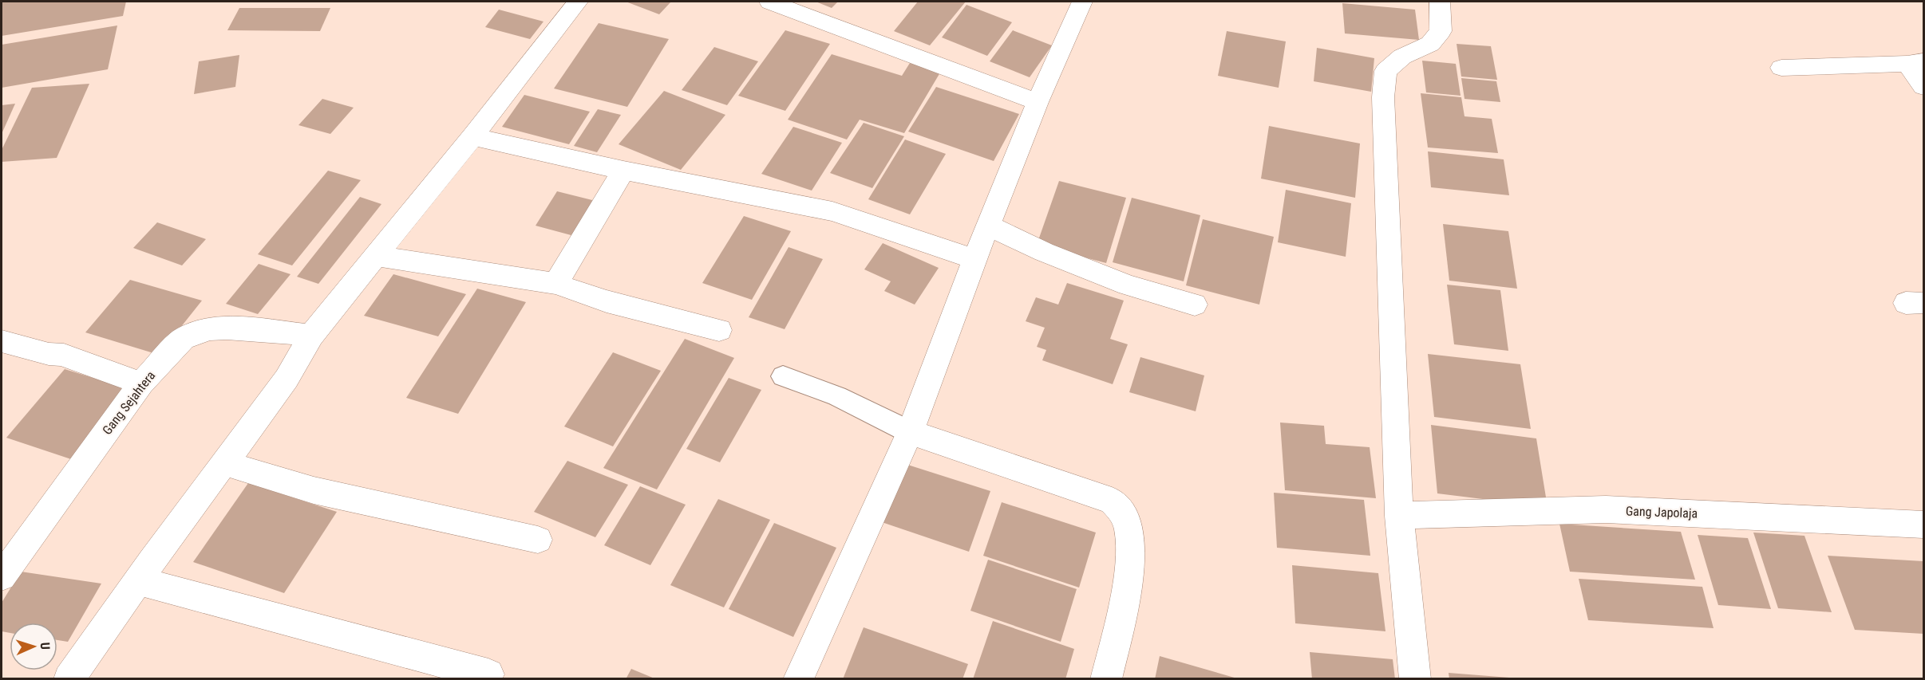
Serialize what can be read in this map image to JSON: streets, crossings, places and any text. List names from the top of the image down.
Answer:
{
  "streets": {
    "street": ["Gang Sejahtera", "Gang Japolaja"]
  },
  "north": "right"
}
